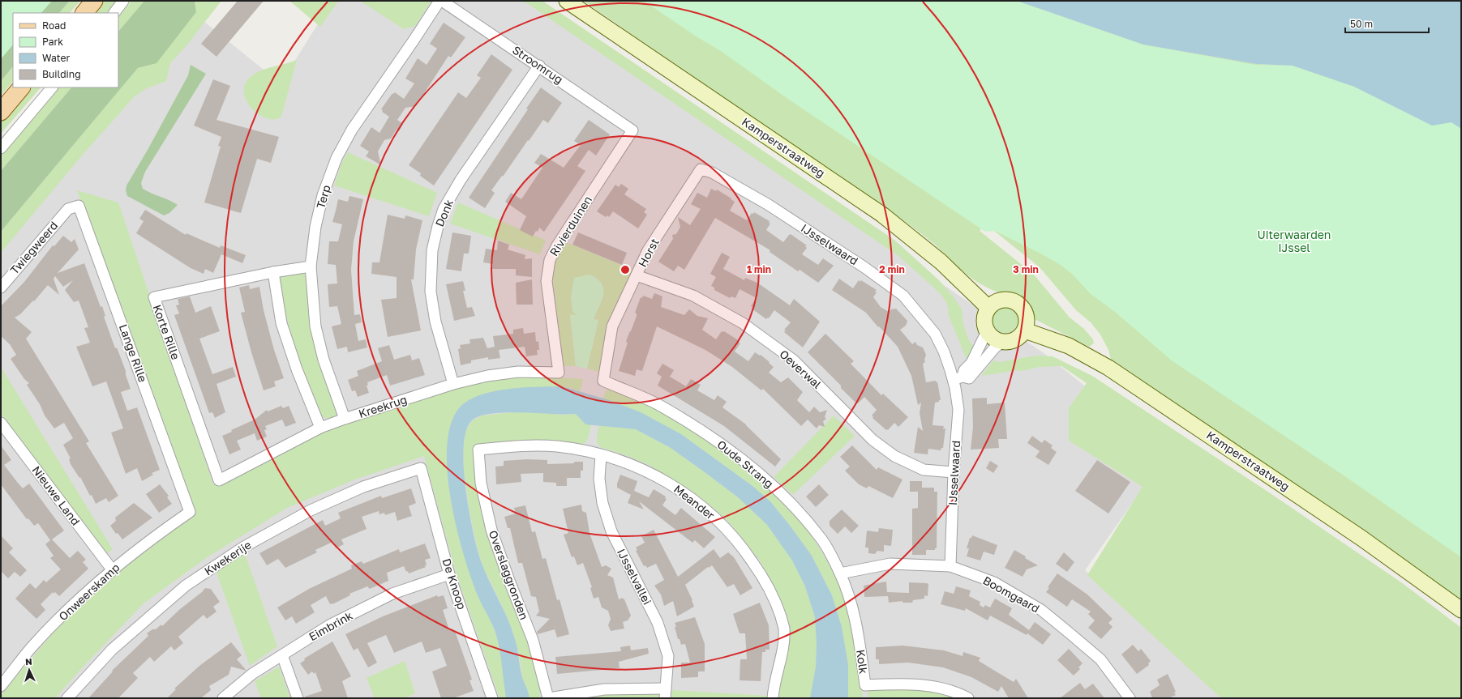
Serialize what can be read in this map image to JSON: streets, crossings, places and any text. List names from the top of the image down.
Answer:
{
  "streets": {
    "main road": ["Kamperstraatweg"],
    "street": [
      "Stroomrug",
      "Terp",
      "Donk",
      "Rivierduinen",
      "IJsselwaard",
      "Twiegweerd",
      "Horst",
      "Korte Rille",
      "Lange Rille",
      "Oeverwal",
      "Kreekrug",
      "Oude Strang",
      "Nieuwe Land",
      "Meander",
      "Kwekerije",
      "Overslaggronden",
      "IJsselvallei",
      "De Knoop",
      "Onweerskamp",
      "Boomgaard",
      "Eimbrink",
      "Kolk"
    ]
  },
  "crossings": [
    ["Stroomrug", "Donk"],
    ["Stroomrug", "Rivierduinen"],
    ["Terp", "Korte Rille"],
    ["Terp", "Kreekrug"],
    ["Donk", "Kreekrug"],
    ["Rivierduinen", "Kreekrug"],
    ["IJsselwaard", "Horst"],
    ["IJsselwaard", "Oeverwal"],
    ["IJsselwaard", "Boomgaard"],
    ["Twiegweerd", "Lange Rille"],
    ["Horst", "Oeverwal"],
    ["Horst", "Oude Strang"],
    ["Korte Rille", "Kreekrug"],
    ["Lange Rille", "Onweerskamp"],
    ["Oude Strang", "Boomgaard"],
    ["Oude Strang", "Kolk"],
    ["Nieuwe Land", "Onweerskamp"],
    ["Meander", "Overslaggronden"],
    ["Meander", "IJsselvallei"],
    ["Kwekerije", "De Knoop"],
    ["De Knoop", "Eimbrink"],
    ["Boomgaard", "Kolk"]
  ],
  "parks": ["Uiterwaarden IJssel"],
  "legend": [
    "Road",
    "Park",
    "Water",
    "Building"
  ],
  "scale_bar": "50 m",
  "north": "top",
  "rings": ["1 min", "2 min", "3 min"]
}
